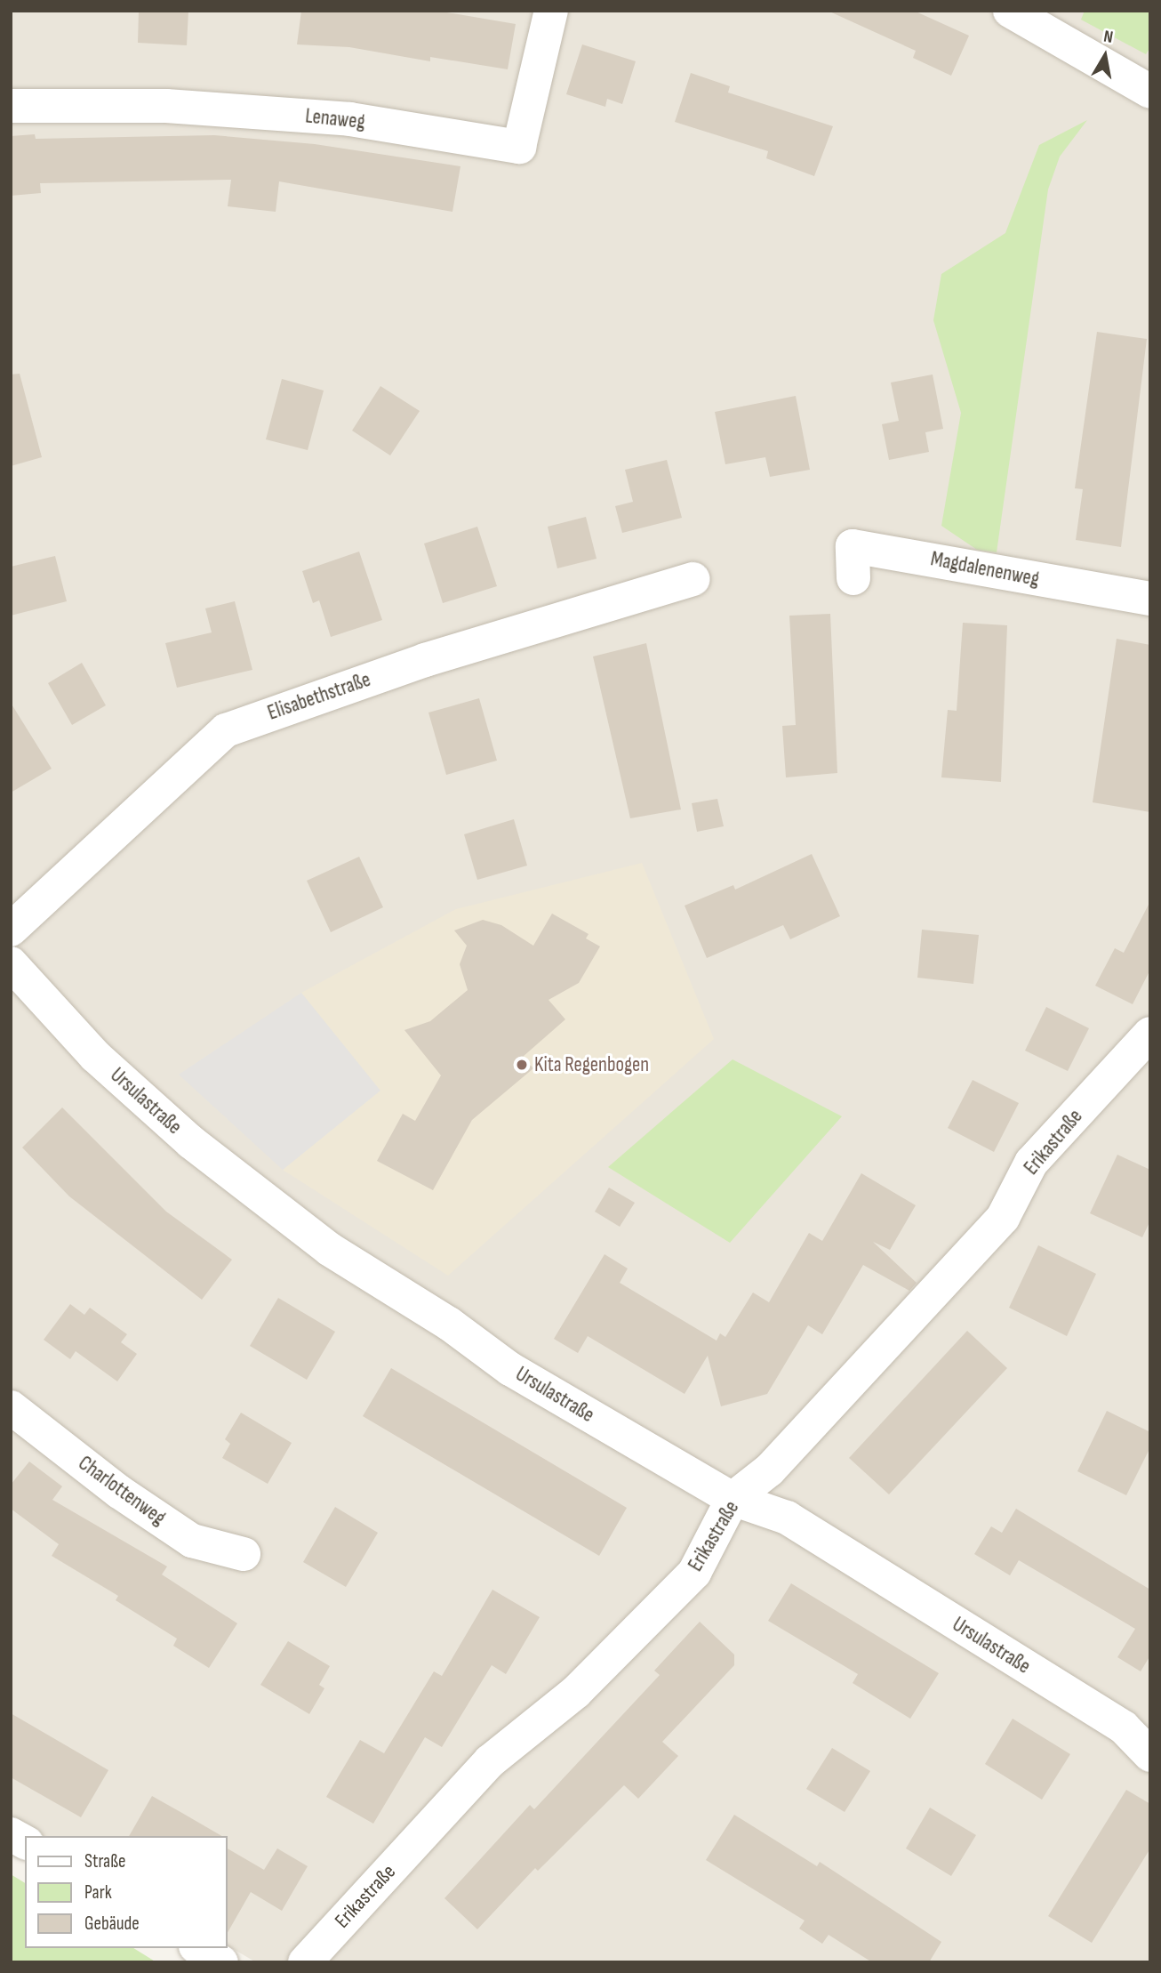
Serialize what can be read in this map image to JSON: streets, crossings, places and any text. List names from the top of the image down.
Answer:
{
  "streets": {
    "street": [
      "Lenaweg",
      "Magdalenenweg",
      "Elisabethstraße",
      "Ursulastraße",
      "Erikastraße",
      "Charlottenweg"
    ]
  },
  "crossings": [
    ["Ursulastraße", "Erikastraße"]
  ],
  "places": ["Kita Regenbogen"],
  "legend": ["Straße", "Park", "Gebäude"],
  "north": "top"
}
